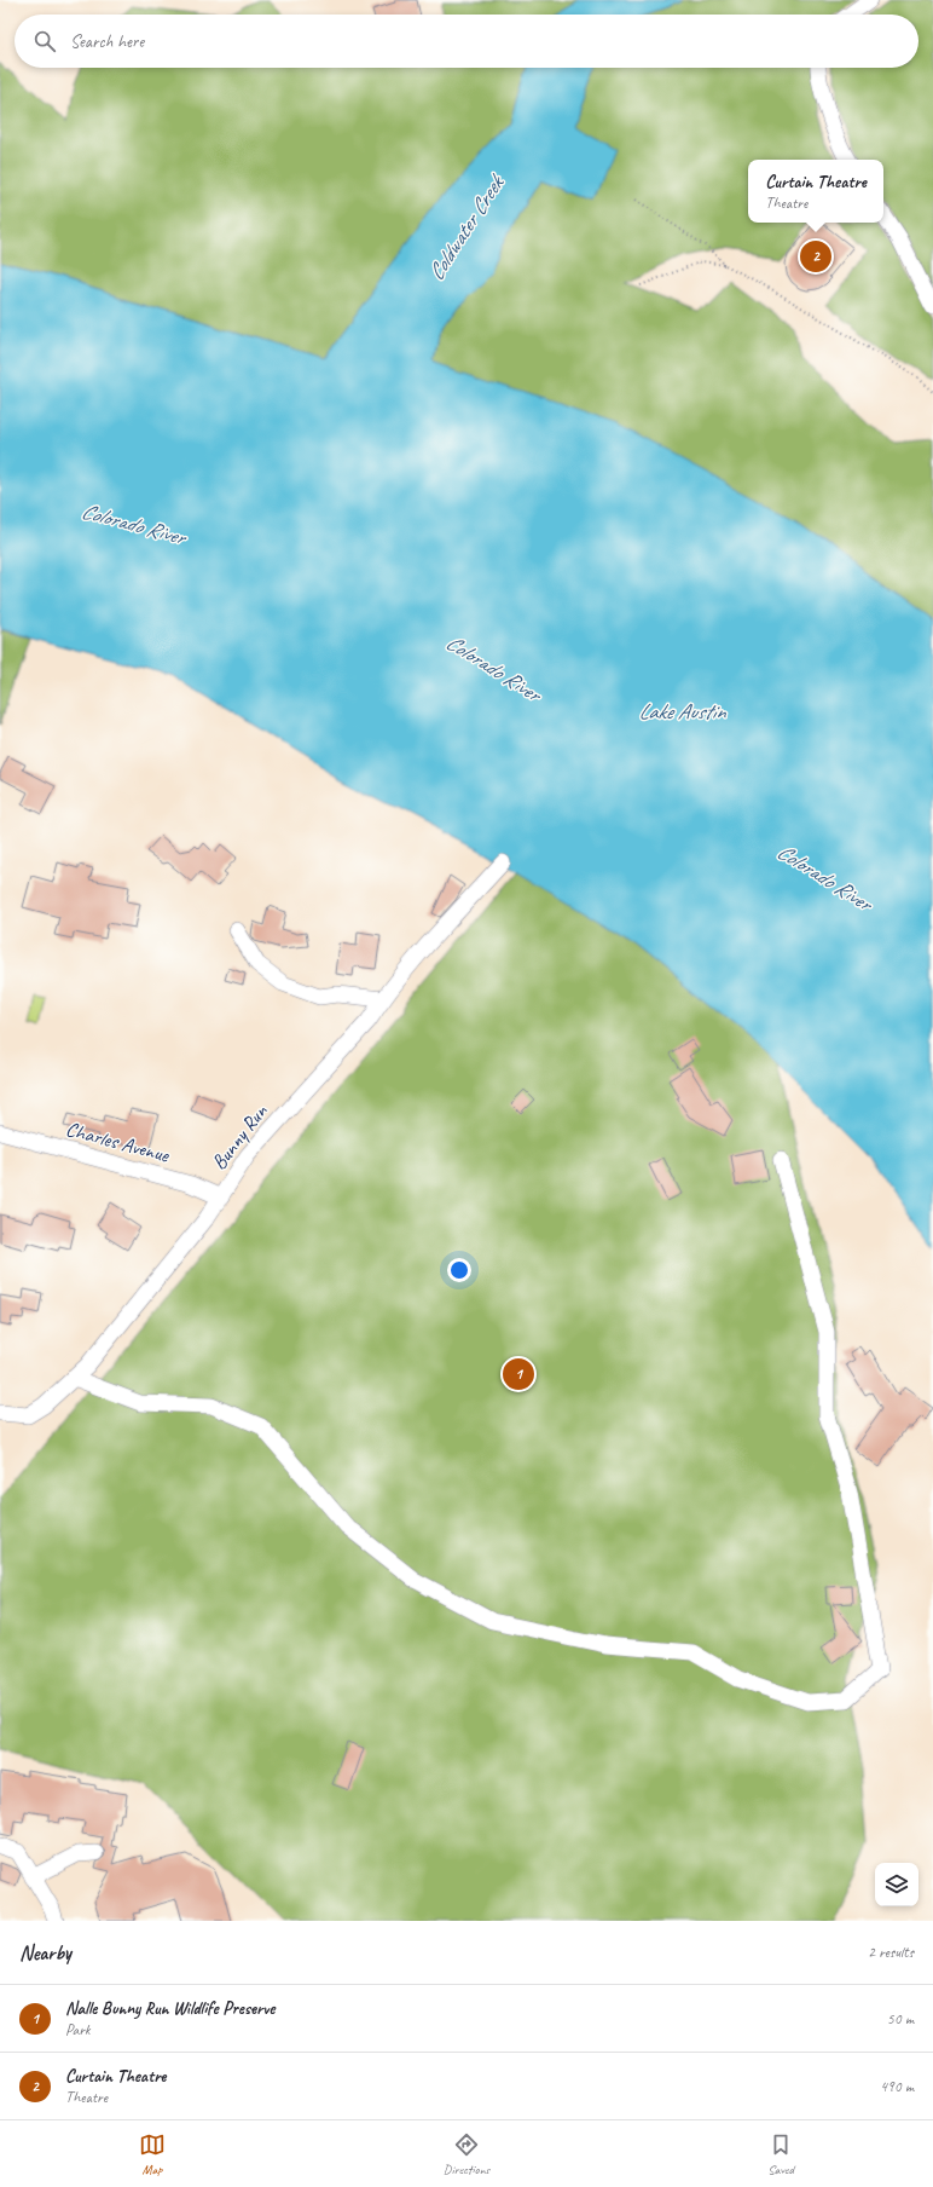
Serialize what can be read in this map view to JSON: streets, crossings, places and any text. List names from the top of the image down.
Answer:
{
  "streets": {
    "street": ["Bunny Run", "Charles Avenue"]
  },
  "crossings": [
    ["Bunny Run", "Charles Avenue"]
  ],
  "water": ["Coldwater Creek", "Colorado River", "Lake Austin"],
  "page": {
    "search": "Search here",
    "popup": ["Curtain Theatre", "Theatre"],
    "pins": ["2", "1"],
    "heading": ["Nearby", "2 results"],
    "list": [
      {
        "mark": "1",
        "name": "Nalle Bunny Run Wildlife Preserve",
        "note": "Park",
        "value": "50 m"
      },
      {
        "mark": "2",
        "name": "Curtain Theatre",
        "note": "Theatre",
        "value": "490 m"
      }
    ],
    "nav": ["Map", "Directions", "Saved"]
  }
}
